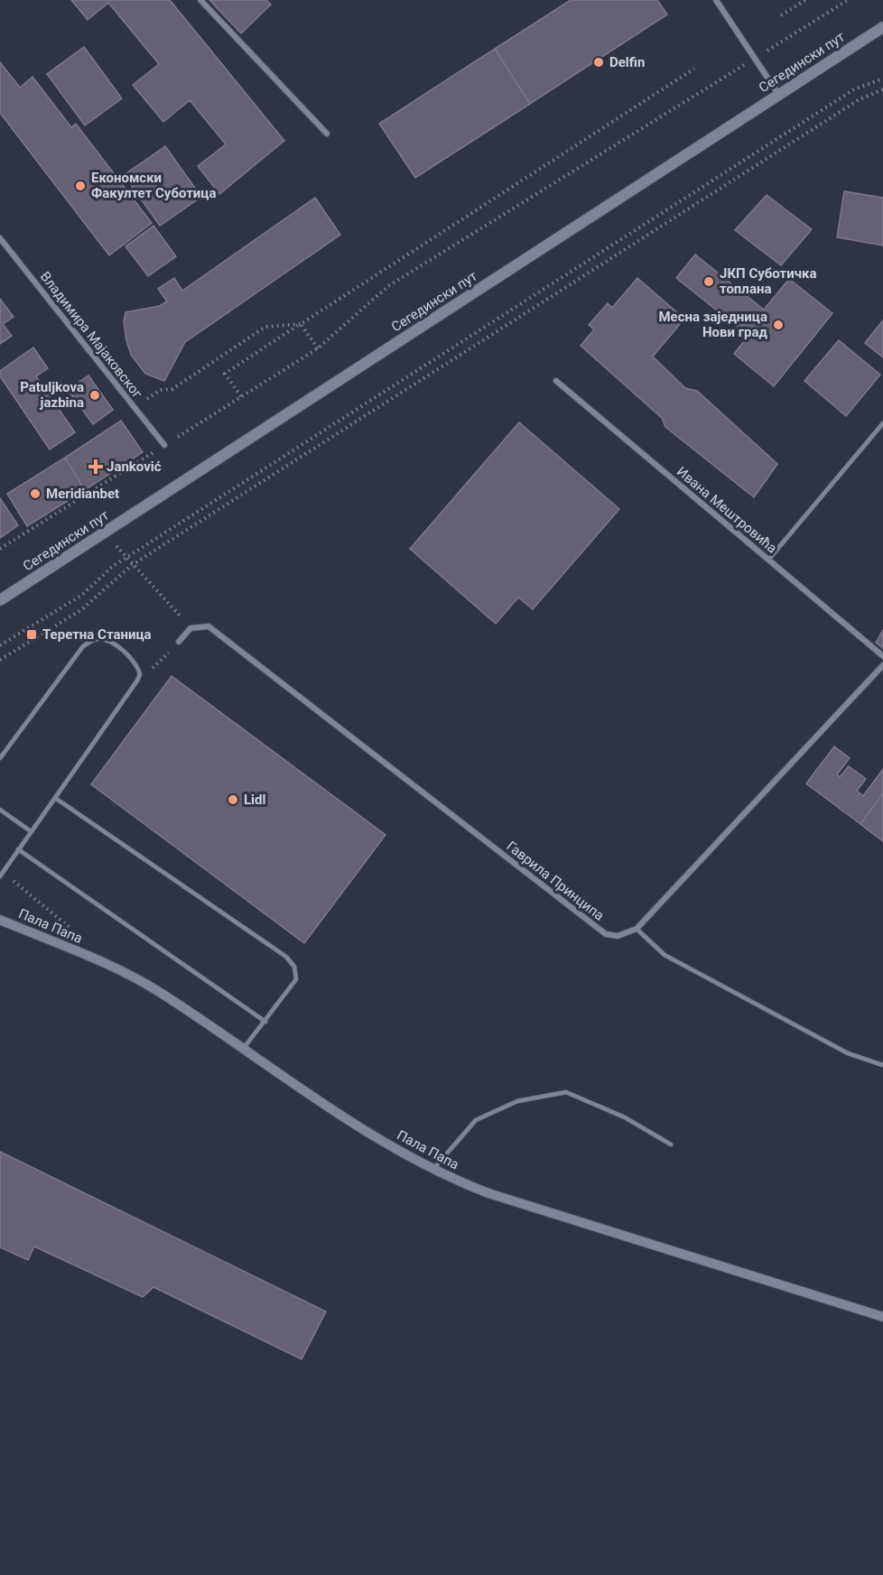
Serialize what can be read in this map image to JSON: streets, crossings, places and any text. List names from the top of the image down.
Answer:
{
  "streets": {
    "main road": ["Сегедински пут"],
    "street": [
      "Владимира Мајаковског",
      "Ивана Мештровића",
      "Гаврила Принципа",
      "Пала Папа"
    ]
  },
  "places": {
    "other": [
      "Delfin",
      "Економски Факултет Суботица",
      "ЈКП Суботичка топлана",
      "Месна заједница Нови град",
      "Patuljkova jazbina",
      "Meridianbet",
      "Lidl"
    ],
    "health": ["Janković"],
    "transit": ["Теретна Станица"]
  }
}
